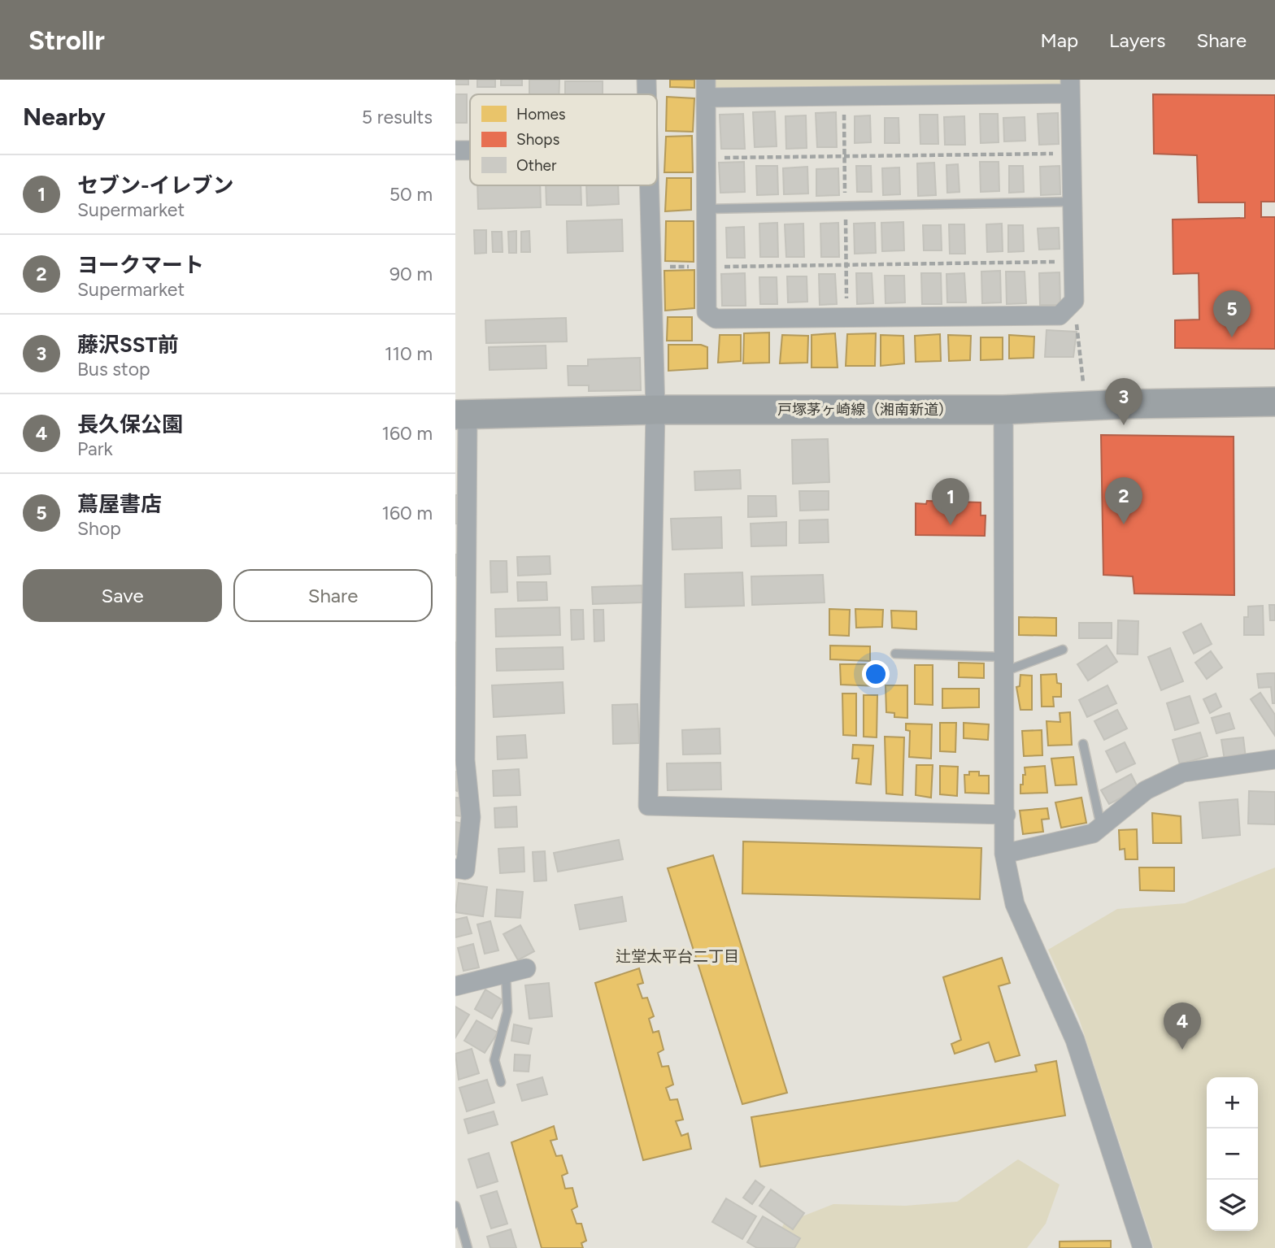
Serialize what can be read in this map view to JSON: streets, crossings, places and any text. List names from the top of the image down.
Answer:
{
  "streets": {
    "main road": ["戸塚茅ヶ崎線（湘南新道）"]
  },
  "districts": ["辻堂太平台二丁目"],
  "legend": ["Homes", "Shops", "Other"],
  "page": {
    "header": "Strollr",
    "nav": ["Map", "Layers", "Share"],
    "heading": ["Nearby", "5 results"],
    "list": [
      {
        "mark": "1",
        "name": "セブン-イレブン",
        "note": "Supermarket",
        "value": "50 m"
      },
      {
        "mark": "2",
        "name": "ヨークマート",
        "note": "Supermarket",
        "value": "90 m"
      },
      {
        "mark": "3",
        "name": "藤沢SST前",
        "note": "Bus stop",
        "value": "110 m"
      },
      {
        "mark": "4",
        "name": "長久保公園",
        "note": "Park",
        "value": "160 m"
      },
      {
        "mark": "5",
        "name": "蔦屋書店",
        "note": "Shop",
        "value": "160 m"
      }
    ],
    "pins": [
      "5",
      "3",
      "2",
      "1",
      "4"
    ],
    "buttons": ["Save", "Share"],
    "map_buttons": ["+", "−"]
  }
}
